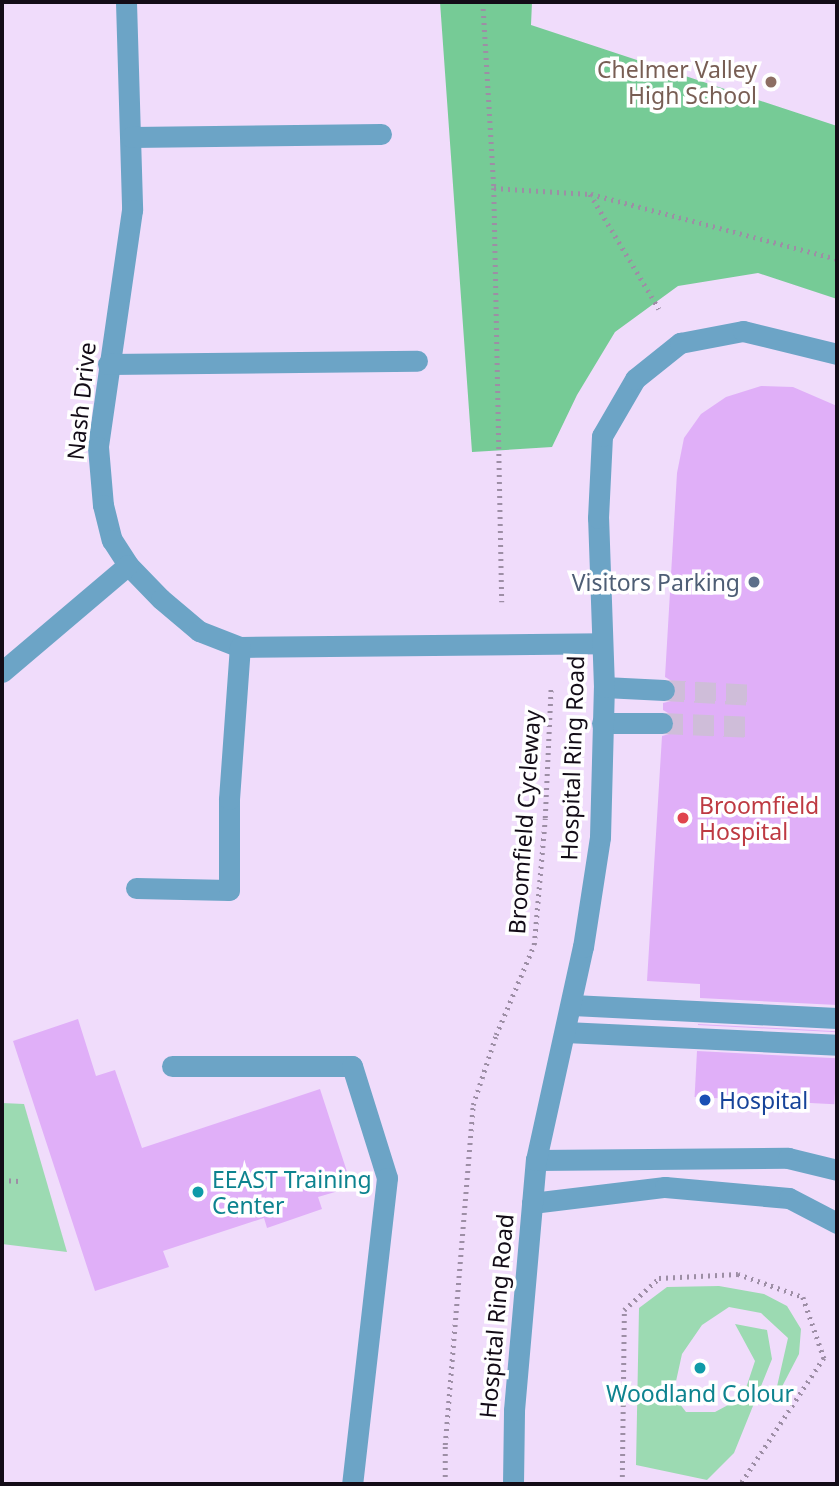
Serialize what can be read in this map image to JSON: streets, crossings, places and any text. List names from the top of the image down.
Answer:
{
  "streets": {
    "street": ["Nash Drive", "Hospital Ring Road"],
    "path": ["Broomfield Cycleway"]
  },
  "crossings": [
    ["Nash Drive", "Hospital Ring Road"],
    ["Nash Drive", "Broomfield Cycleway"]
  ],
  "places": [
    "Chelmer Valley High School",
    "Visitors Parking",
    "Broomfield Hospital",
    "Hospital",
    "EEAST Training Center",
    "Woodland Colour"
  ]
}
